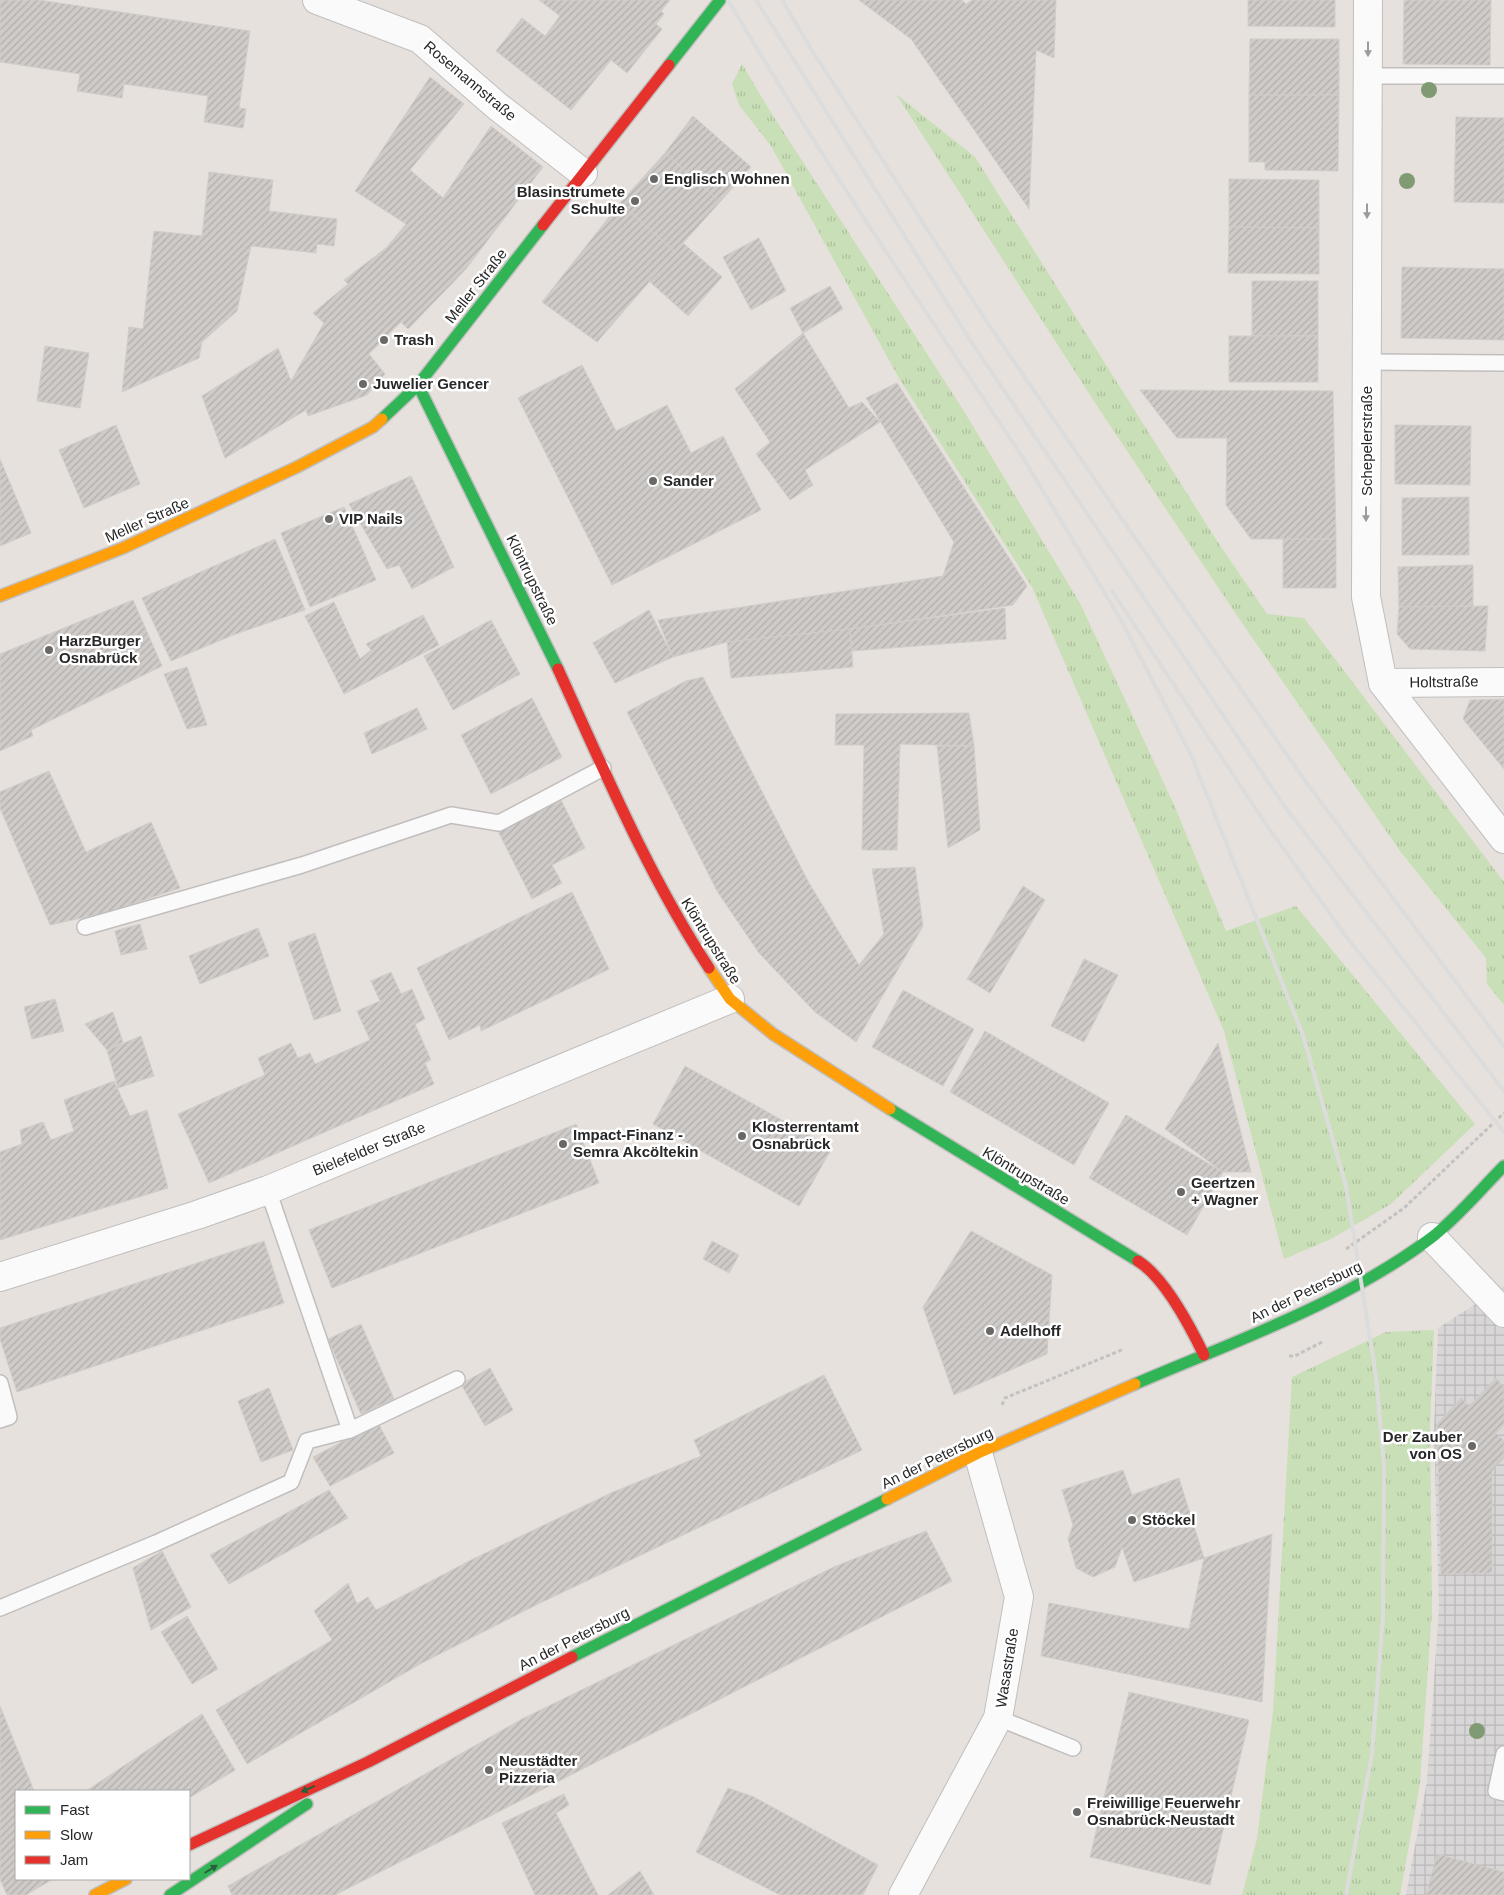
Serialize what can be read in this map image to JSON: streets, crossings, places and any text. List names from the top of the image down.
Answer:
{
  "streets": {
    "street": [
      "Rosemannstraße",
      "Meller Straße",
      "Schepelerstraße",
      "Klöntrupstraße",
      "Holtstraße",
      "Bielefelder Straße",
      "An der Petersburg",
      "Wasastraße"
    ]
  },
  "crossings": [
    ["Rosemannstraße", "Meller Straße"],
    ["Meller Straße", "Klöntrupstraße"],
    ["Schepelerstraße", "Holtstraße"],
    ["Klöntrupstraße", "Bielefelder Straße"],
    ["Klöntrupstraße", "An der Petersburg"],
    ["An der Petersburg", "Wasastraße"]
  ],
  "one_way": ["Schepelerstraße"],
  "places": [
    "Englisch Wohnen",
    "Blasinstrumete Schulte",
    "Trash",
    "Juwelier Gencer",
    "Sander",
    "VIP Nails",
    "HarzBurger Osnabrück",
    "Klosterrentamt Osnabrück",
    "Impact-Finanz - Semra Akcöltekin",
    "Geertzen + Wagner",
    "Adelhoff",
    "Der Zauber von OS",
    "Stöckel",
    "Neustädter Pizzeria",
    "Freiwillige Feuerwehr Osnabrück-Neustadt"
  ],
  "legend": ["Fast", "Slow", "Jam"]
}
